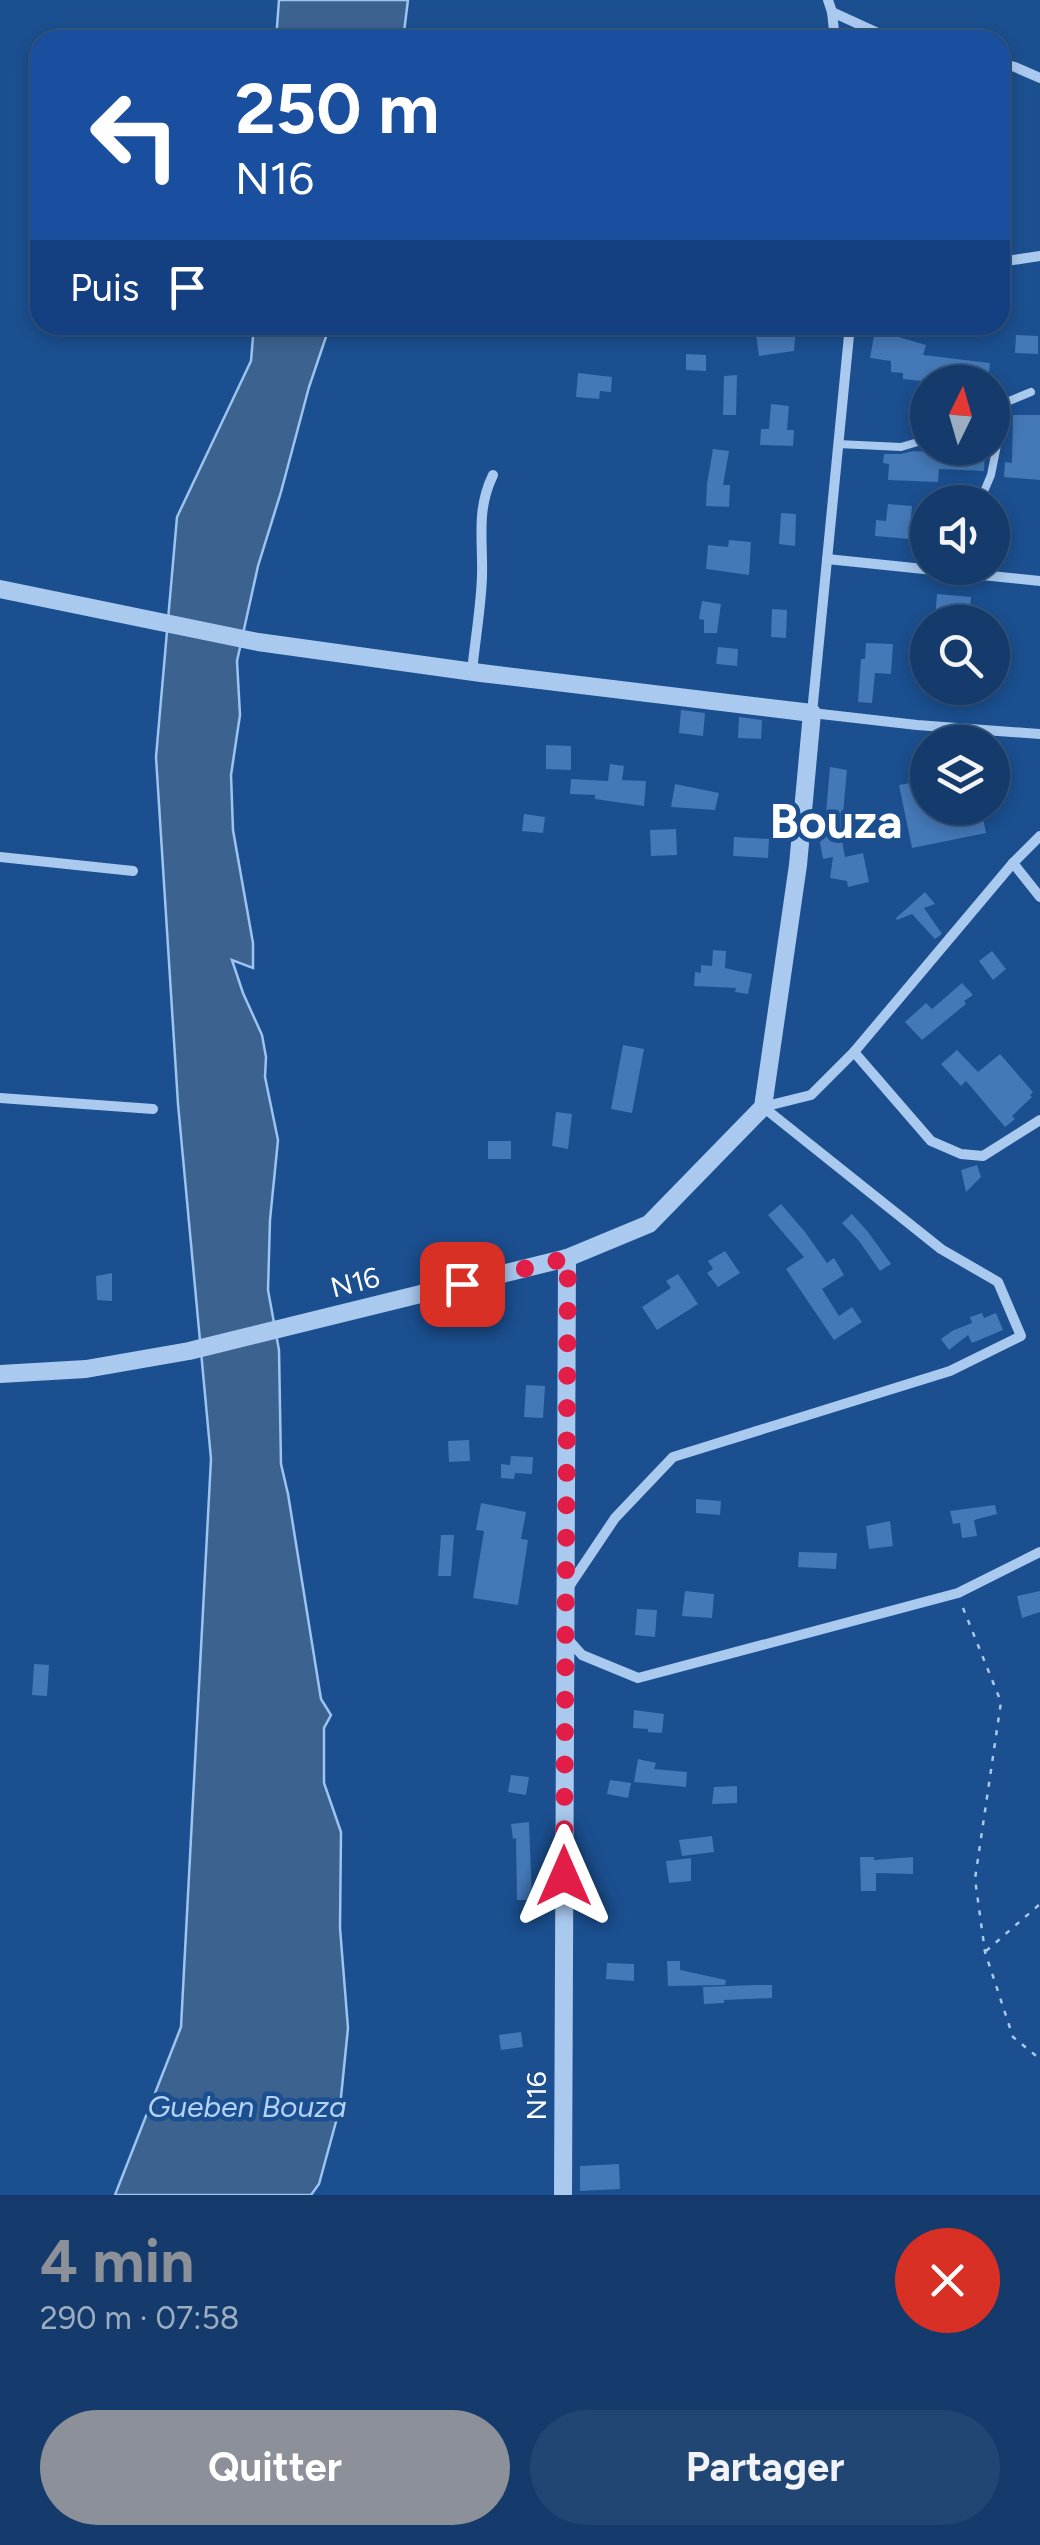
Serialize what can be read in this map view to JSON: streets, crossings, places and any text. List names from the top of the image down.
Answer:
{
  "streets": {
    "street": ["N16"]
  },
  "districts": ["Bouza"],
  "water": ["Gueben Bouza"],
  "north": "top",
  "page": {
    "turn": ["250 m", "N16"],
    "then": "Puis",
    "heading": ["4 min", "290 m · 07:58"],
    "buttons": ["Quitter", "Partager"]
  }
}
